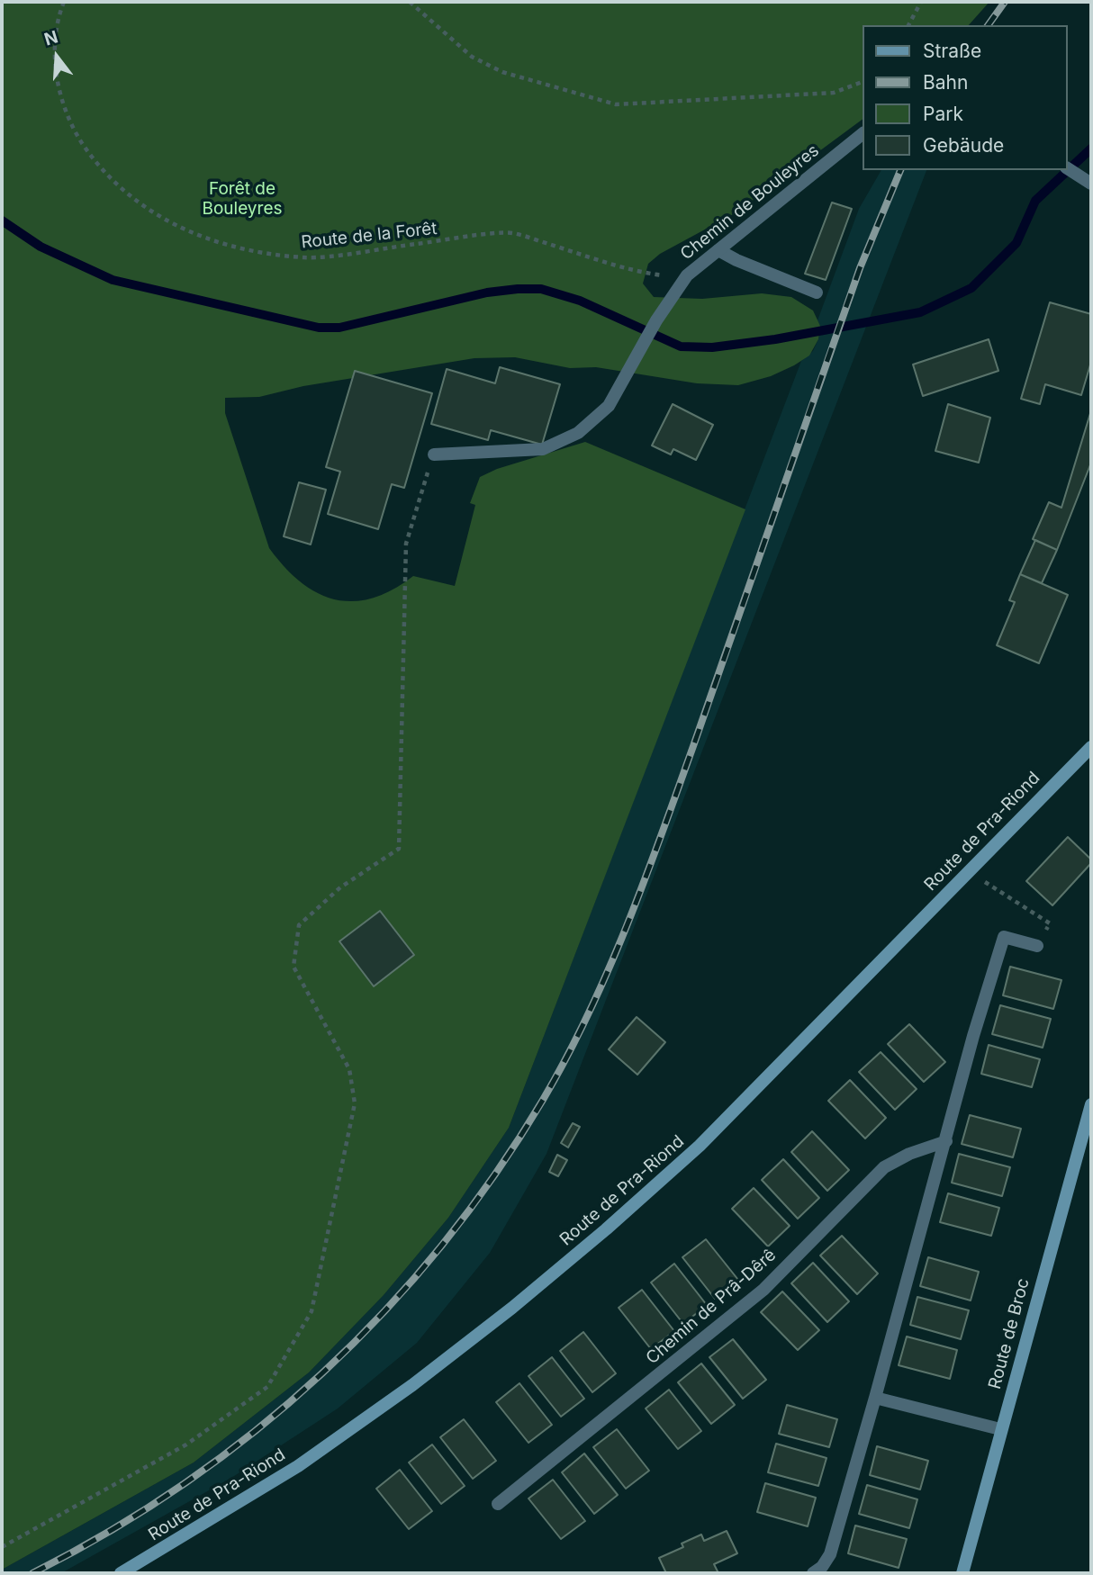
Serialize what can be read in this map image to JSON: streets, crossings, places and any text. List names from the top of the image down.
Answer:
{
  "streets": {
    "main road": ["Route de Pra-Riond", "Route de Broc"],
    "street": ["Chemin de Bouleyres", "Chemin de Prâ-Dêrê"],
    "path": ["Route de la Forêt"]
  },
  "crossings": [
    ["Chemin de Bouleyres", "Route de la Forêt"]
  ],
  "parks": ["Forêt de Bouleyres"],
  "legend": [
    "Straße",
    "Bahn",
    "Park",
    "Gebäude"
  ],
  "north": "top"
}
